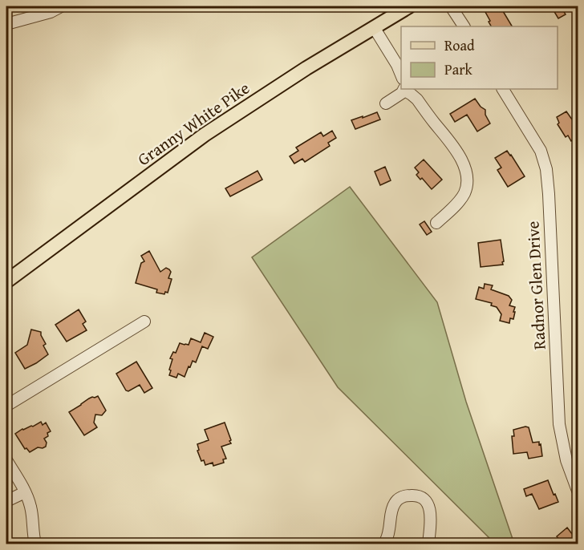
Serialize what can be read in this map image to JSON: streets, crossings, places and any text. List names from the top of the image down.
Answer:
{
  "streets": {
    "main road": ["Granny White Pike"],
    "street": ["Radnor Glen Drive"]
  },
  "legend": ["Road", "Park"]
}
